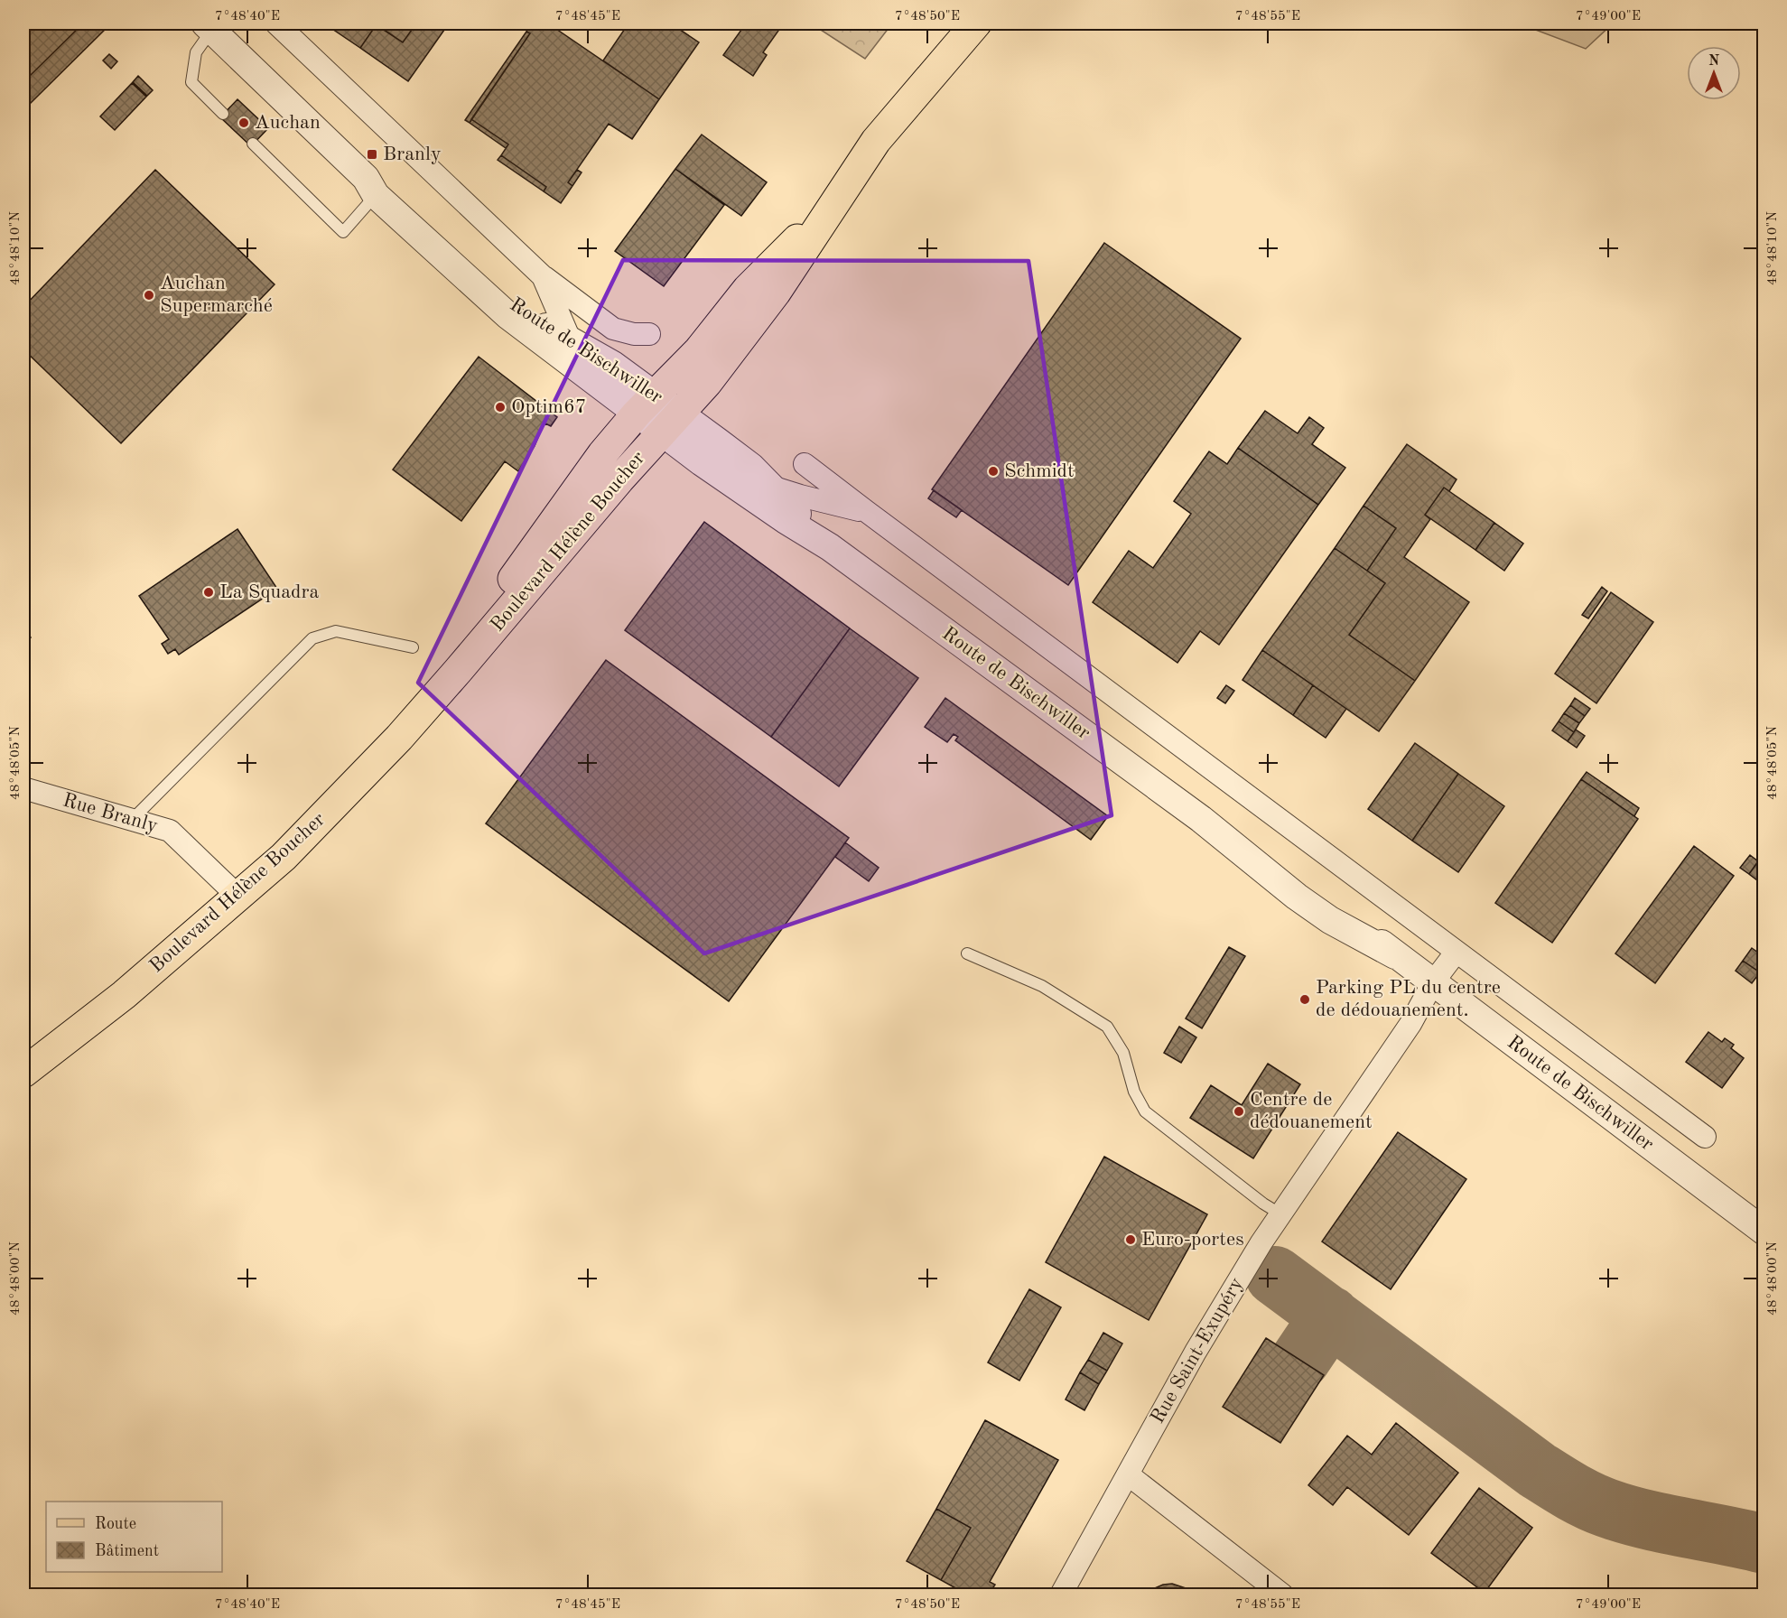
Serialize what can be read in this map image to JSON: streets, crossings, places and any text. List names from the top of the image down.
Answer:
{
  "streets": {
    "main road": ["Boulevard Hélène Boucher"],
    "street": ["Route de Bischwiller", "Rue Branly", "Rue Saint-Exupéry"]
  },
  "crossings": [
    ["Route de Bischwiller", "Boulevard Hélène Boucher"],
    ["Route de Bischwiller", "Rue Saint-Exupéry"],
    ["Boulevard Hélène Boucher", "Rue Branly"]
  ],
  "places": {
    "other": [
      "Auchan",
      "Auchan Supermarché",
      "Optim67",
      "Schmidt",
      "La Squadra",
      "Parking PL du centre de dédouanement.",
      "Centre de dédouanement",
      "Euro-portes"
    ],
    "transit": ["Branly"]
  },
  "legend": ["Route", "Bâtiment"],
  "north": "top",
  "coordinates": [
    "7°48'40\"E",
    "7°48'45\"E",
    "7°48'50\"E",
    "7°48'55\"E",
    "7°49'00\"E",
    "48°48'10\"N",
    "48°48'05\"N",
    "48°48'00\"N"
  ]
}
